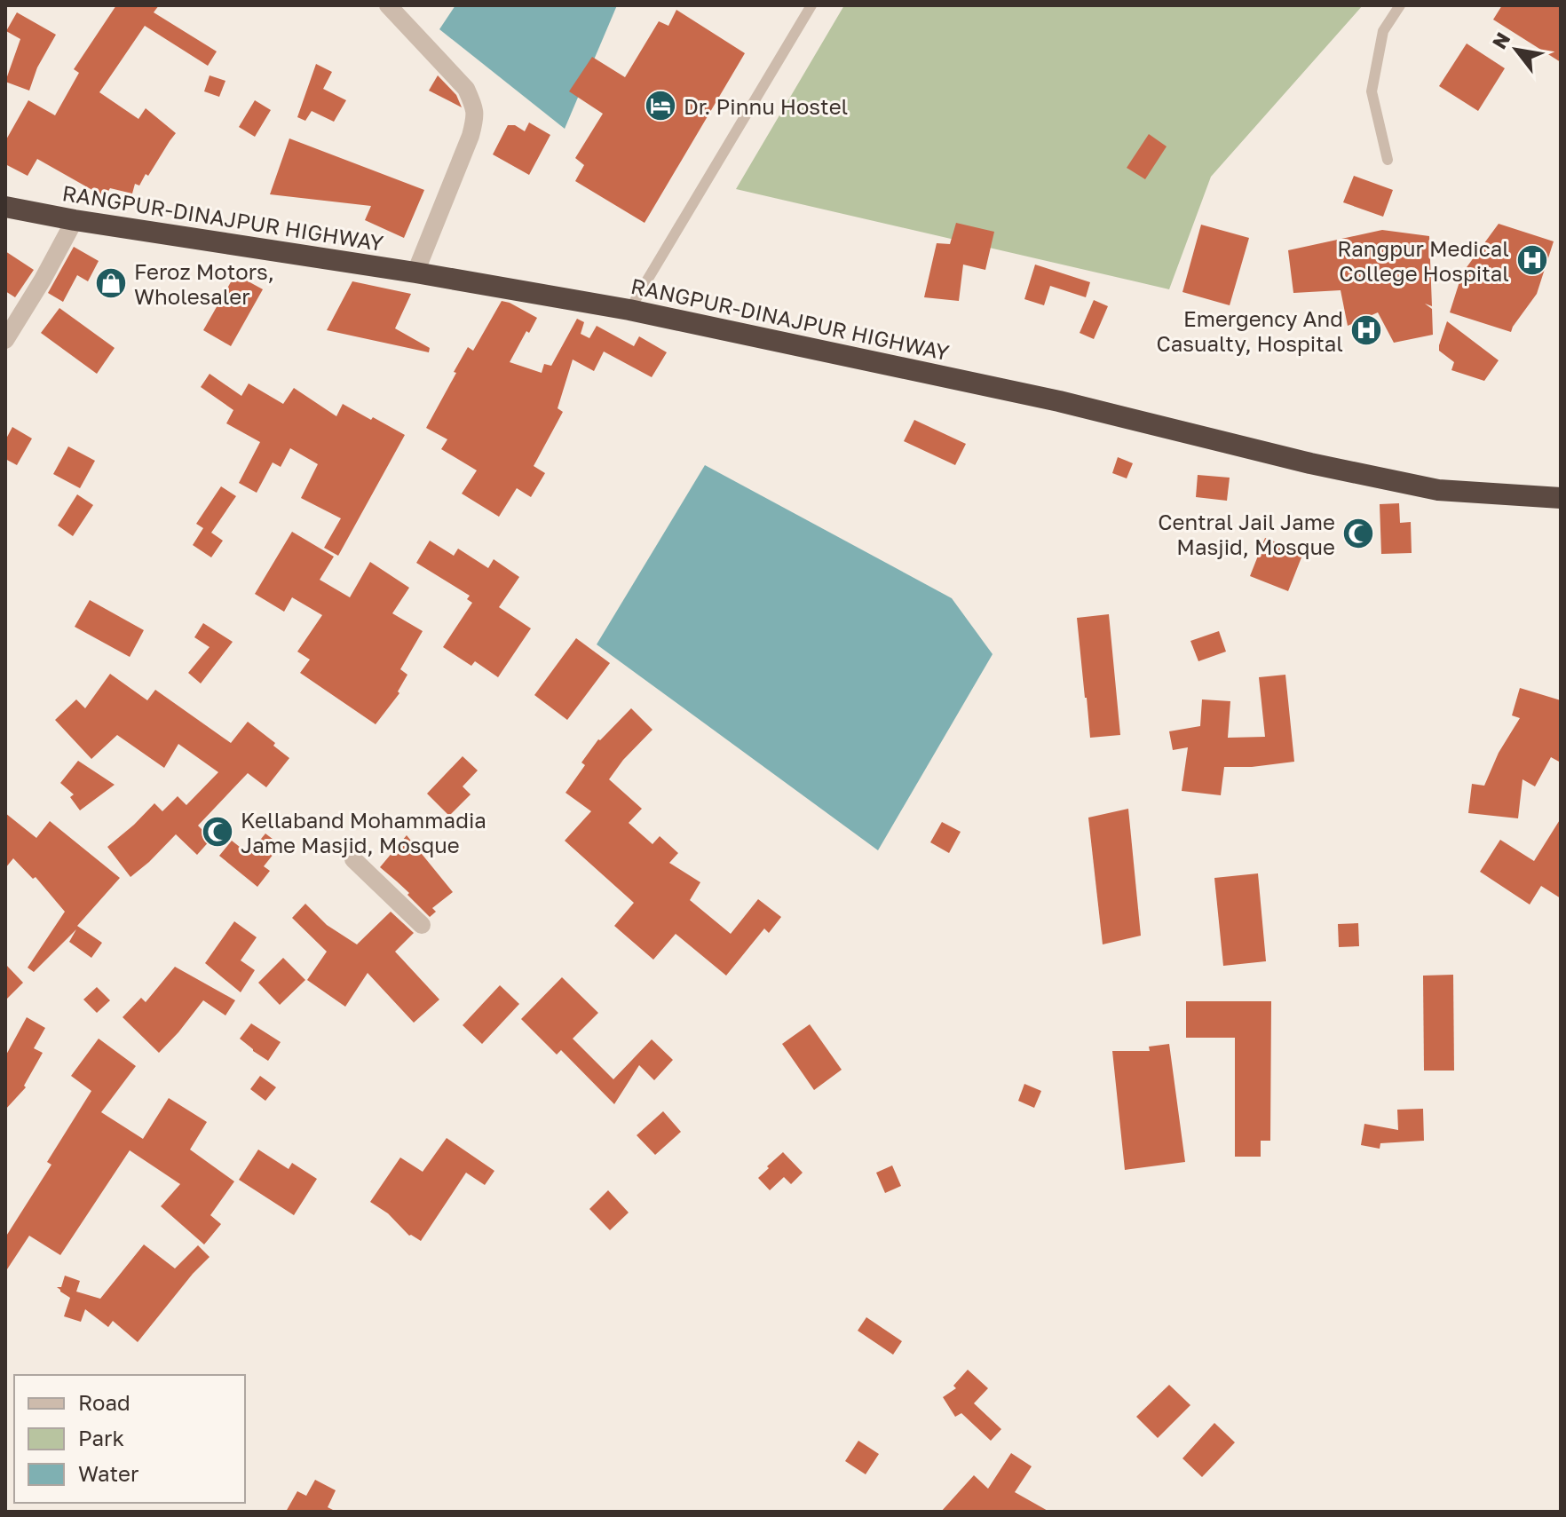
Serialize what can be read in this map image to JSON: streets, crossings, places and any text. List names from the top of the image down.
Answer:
{
  "streets": {
    "highway": ["RANGPUR-DINAJPUR HIGHWAY"]
  },
  "places": {
    "hotel": ["Dr. Pinnu Hostel"],
    "hospital": ["Rangpur Medical College Hospital", "Emergency And Casualty, Hospital"],
    "shop": ["Feroz Motors, Wholesaler"],
    "mosque": ["Central Jail Jame Masjid, Mosque", "Kellaband Mohammadia Jame Masjid, Mosque"]
  },
  "legend": ["Road", "Park", "Water"],
  "north": "top left"
}
